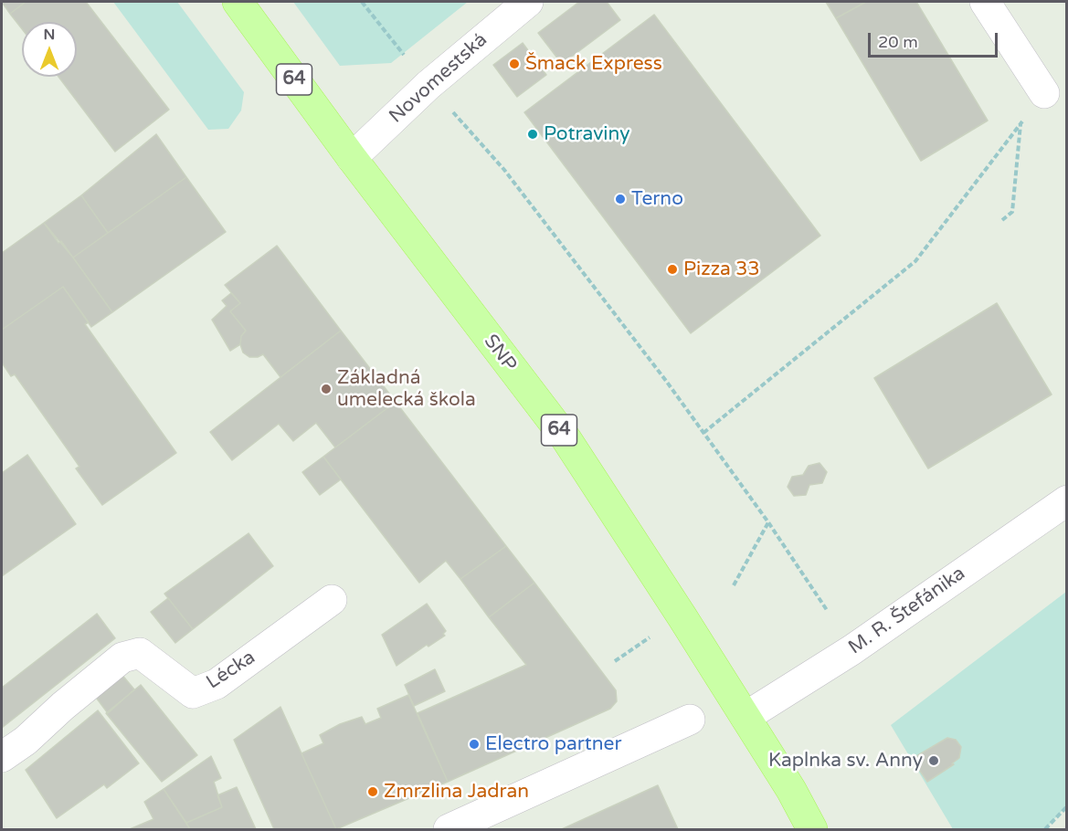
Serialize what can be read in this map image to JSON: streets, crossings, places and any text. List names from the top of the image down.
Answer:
{
  "streets": {
    "main road": ["64", "SNP"],
    "street": ["Novomestská", "M. R. Štefánika", "Lécka"]
  },
  "crossings": [
    ["Novomestská", "SNP"],
    ["64", "SNP"],
    ["64", "M. R. Štefánika"],
    ["SNP", "M. R. Štefánika"]
  ],
  "places": [
    "Šmack Express",
    "Potraviny",
    "Terno",
    "Pizza 33",
    "Základná umelecká škola",
    "Electro partner",
    "Kaplnka sv. Anny",
    "Zmrzlina Jadran"
  ],
  "scale_bar": "20 m",
  "north": "top"
}
